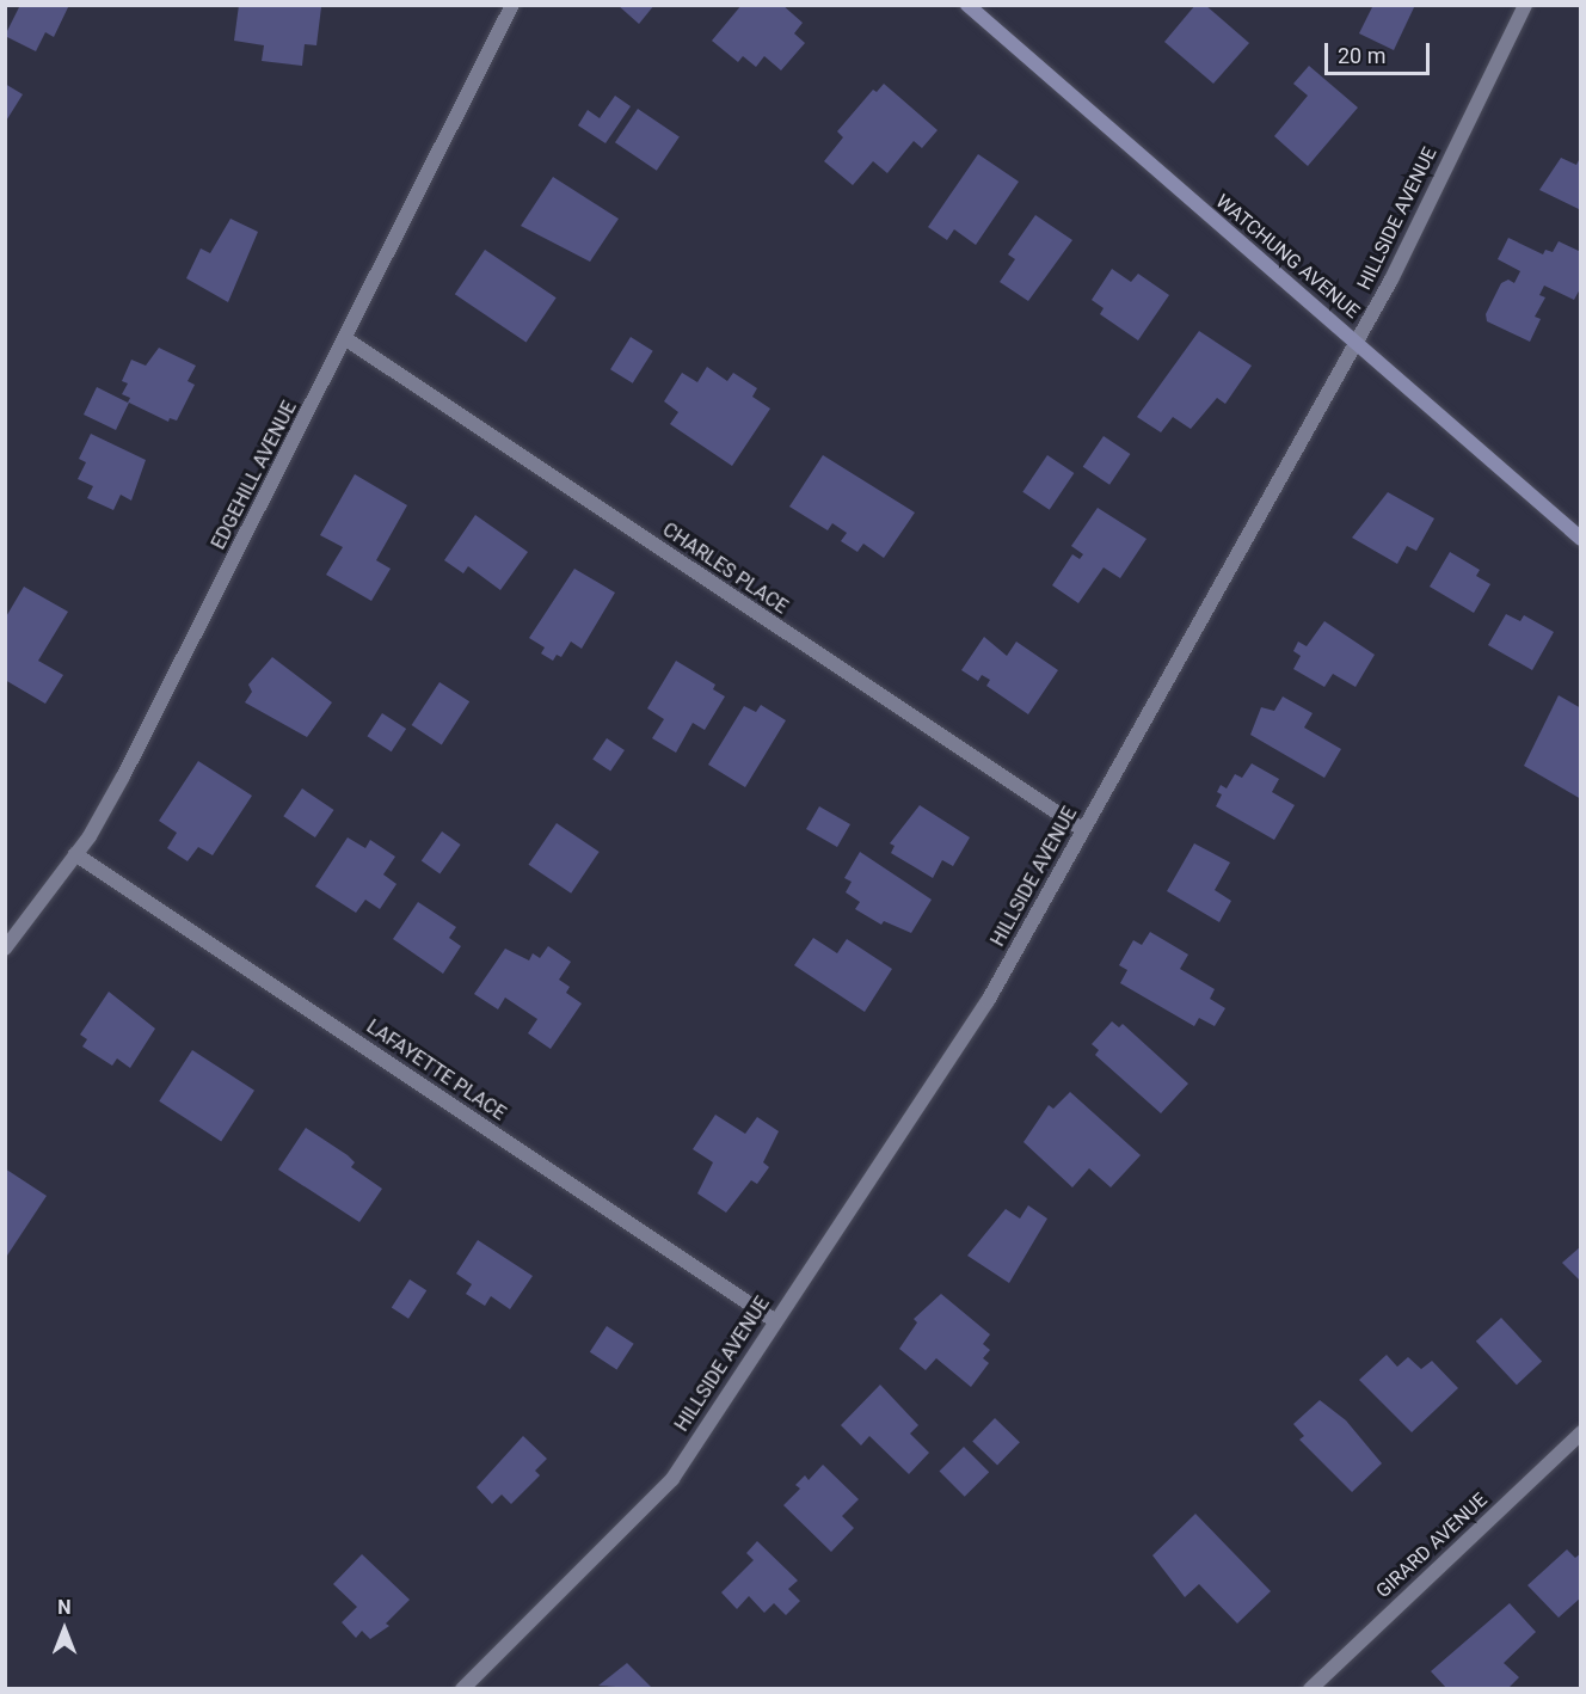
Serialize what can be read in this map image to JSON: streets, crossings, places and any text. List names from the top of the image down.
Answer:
{
  "streets": {
    "main road": ["WATCHUNG AVENUE"],
    "street": [
      "HILLSIDE AVENUE",
      "EDGEHILL AVENUE",
      "CHARLES PLACE",
      "LAFAYETTE PLACE",
      "GIRARD AVENUE"
    ]
  },
  "crossings": [
    ["HILLSIDE AVENUE", "WATCHUNG AVENUE"],
    ["HILLSIDE AVENUE", "CHARLES PLACE"],
    ["HILLSIDE AVENUE", "LAFAYETTE PLACE"],
    ["EDGEHILL AVENUE", "CHARLES PLACE"],
    ["EDGEHILL AVENUE", "LAFAYETTE PLACE"]
  ],
  "scale_bar": "20 m",
  "north": "top"
}
